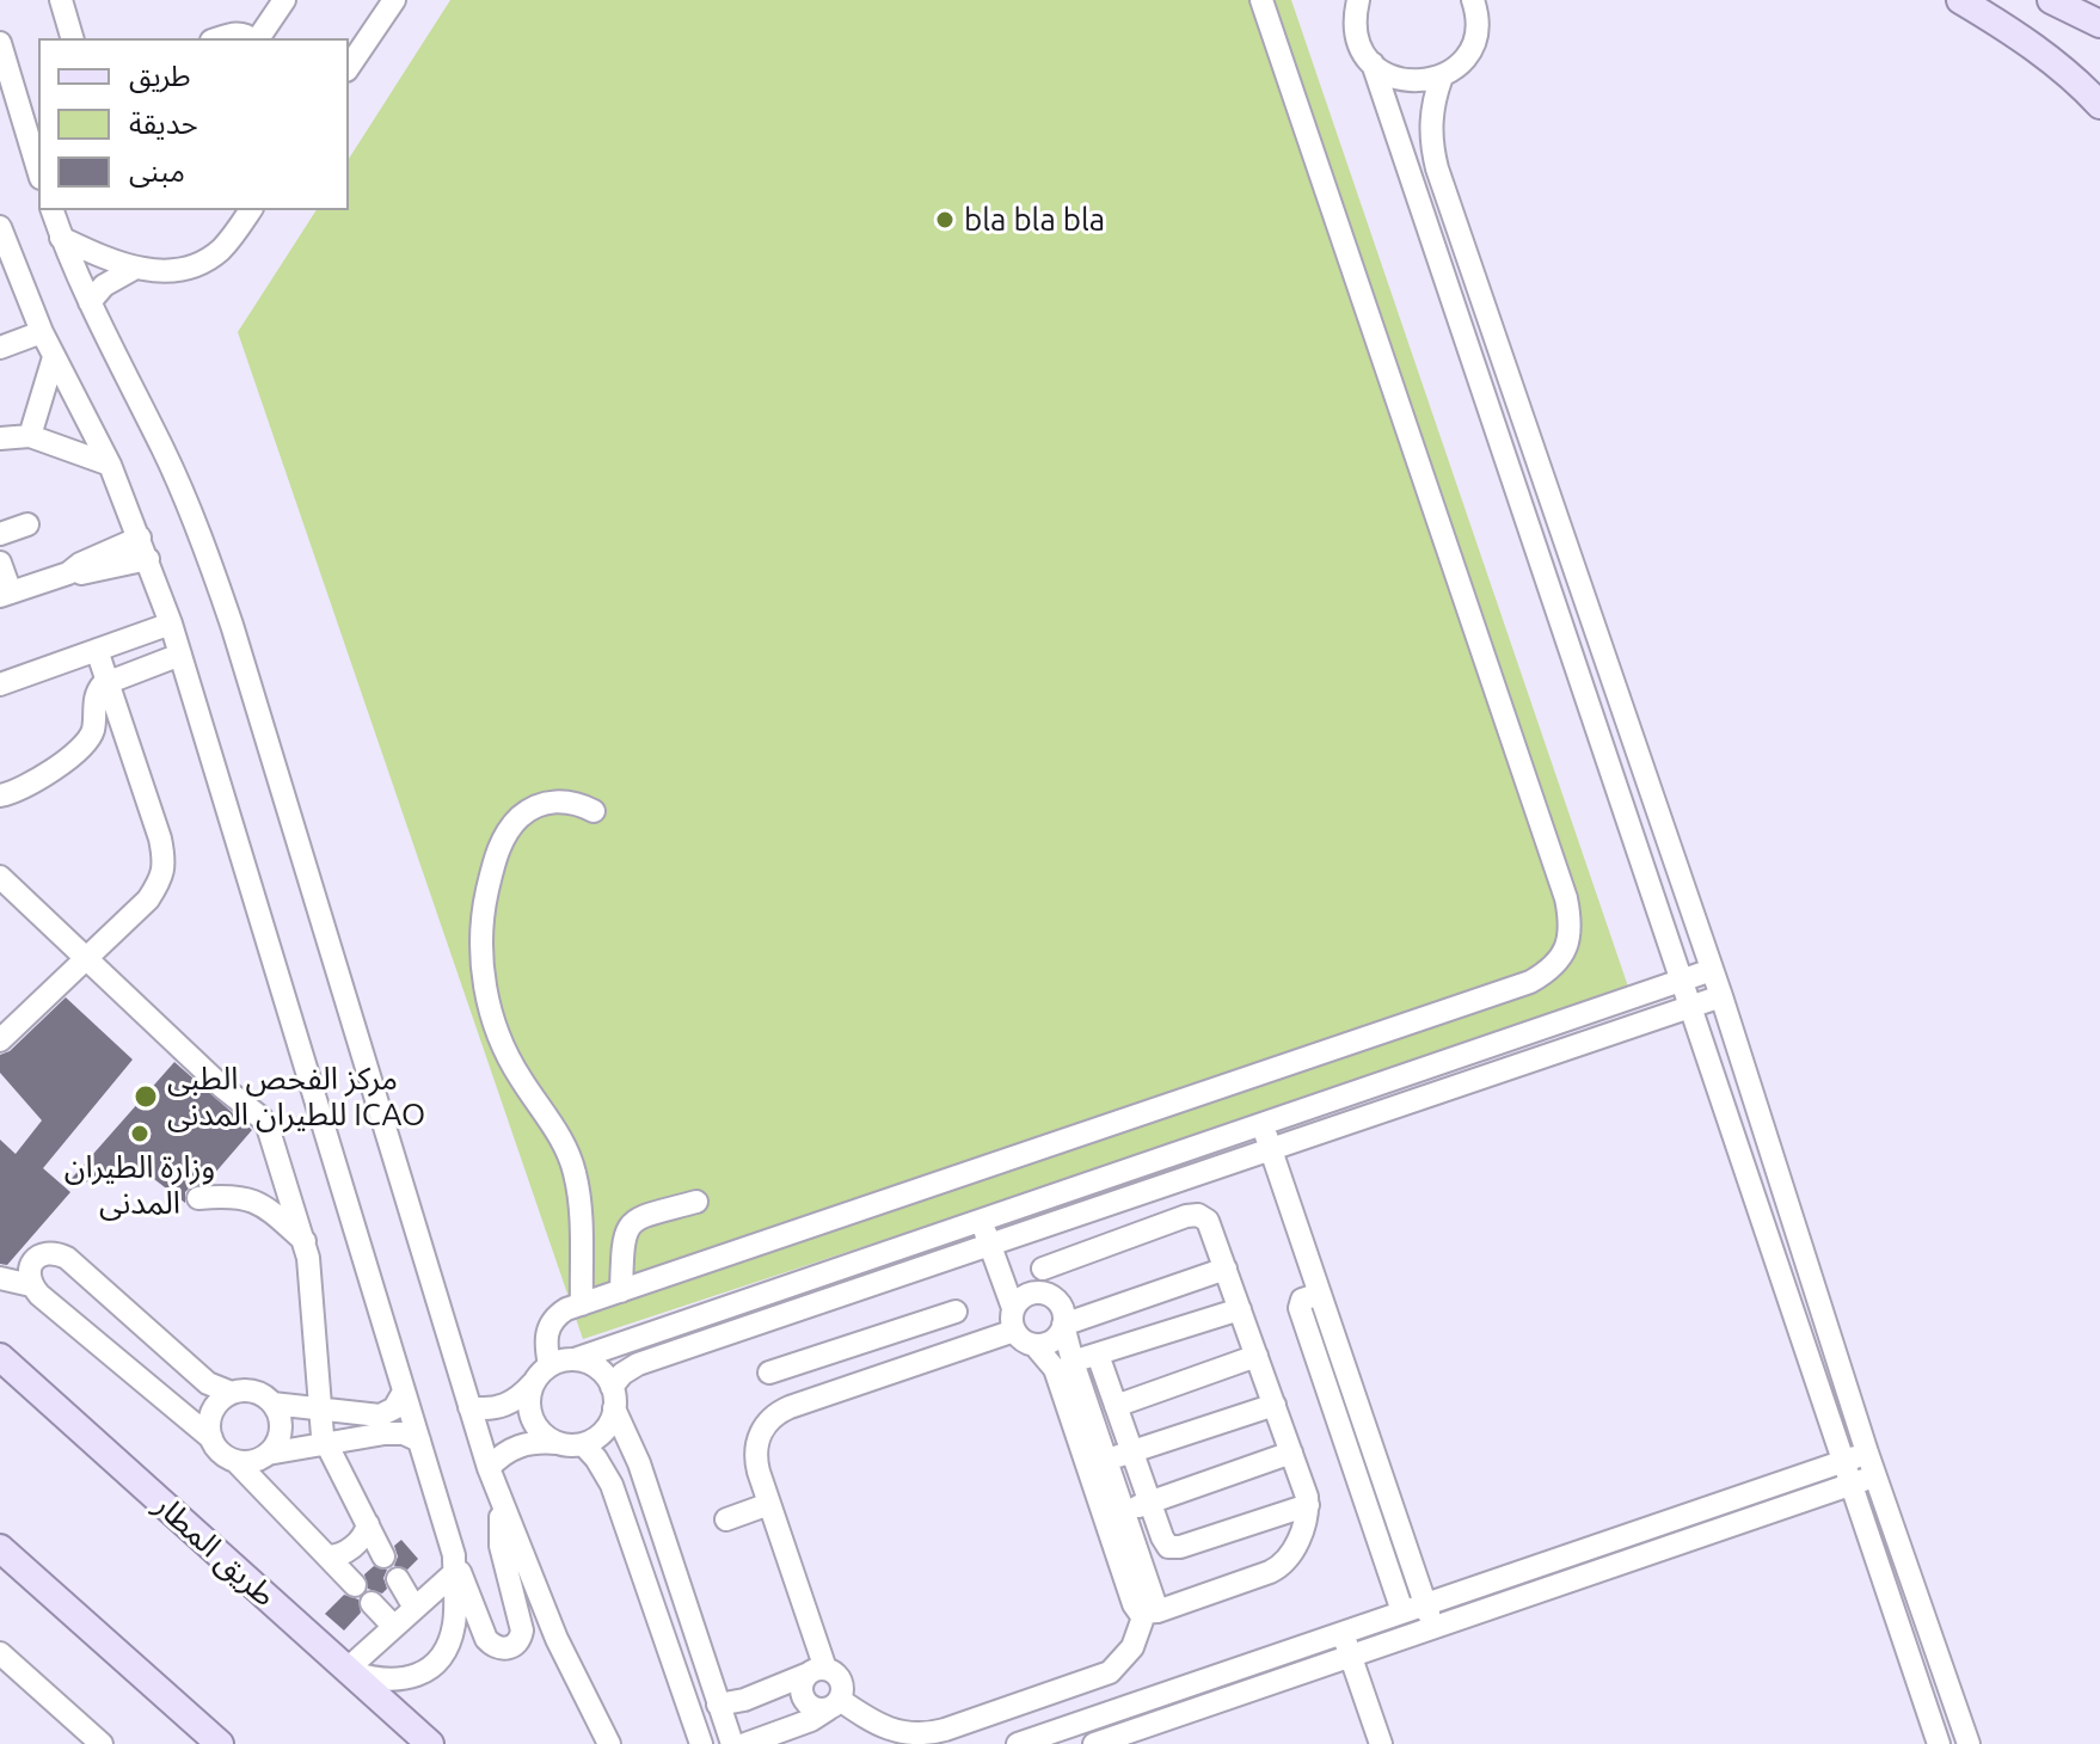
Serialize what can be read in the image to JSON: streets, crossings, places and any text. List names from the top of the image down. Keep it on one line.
{"streets":{"main road":["طريق المطار"]},"places":["bla bla bla","مركز الفحص الطبى للطيران المدنى ICAO","وزارة الطيران المدنى"],"legend":["طريق","حديقة","مبنى"]}
